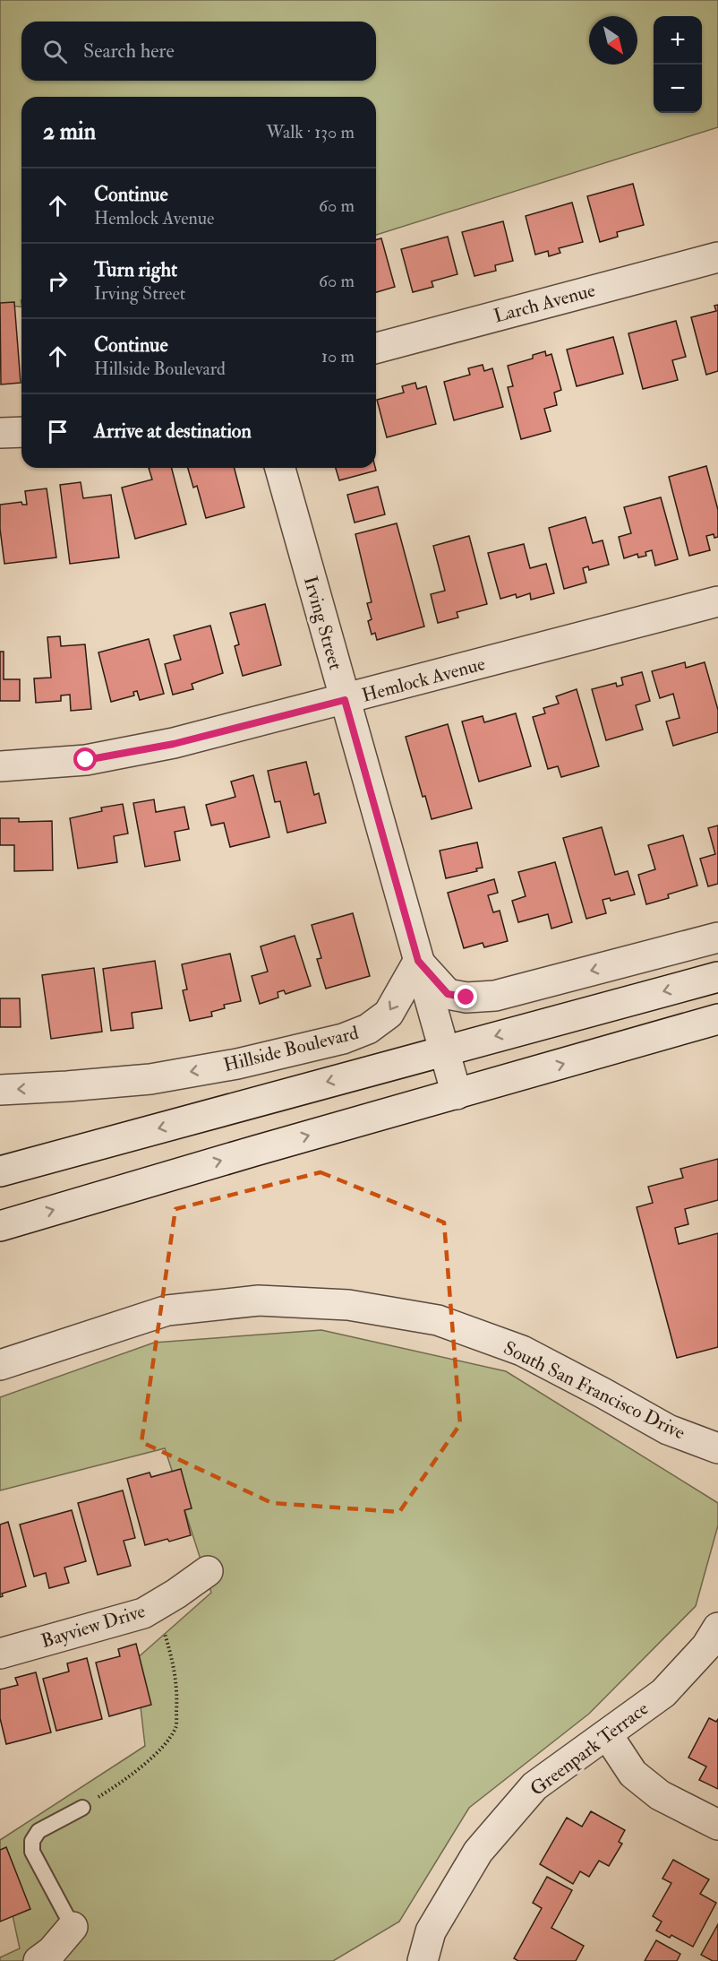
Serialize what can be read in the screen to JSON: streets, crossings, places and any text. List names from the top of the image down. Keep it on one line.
{"streets":{"street":["Larch Avenue","Irving Street","Hemlock Avenue","Hillside Boulevard","South San Francisco Drive","Bayview Drive","Greenpark Terrace"]},"crossings":[["Irving Street","Hemlock Avenue"],["Irving Street","Hillside Boulevard"]],"north":"bottom right","page":{"map_buttons":["+","−"],"search":"Search here","heading":["2 min","Walk · 130 m"],"list":[["Continue","Hemlock Avenue","60 m"],["Turn right","Irving Street","60 m"],["Continue","Hillside Boulevard","10 m"],"Arrive at destination"]}}
